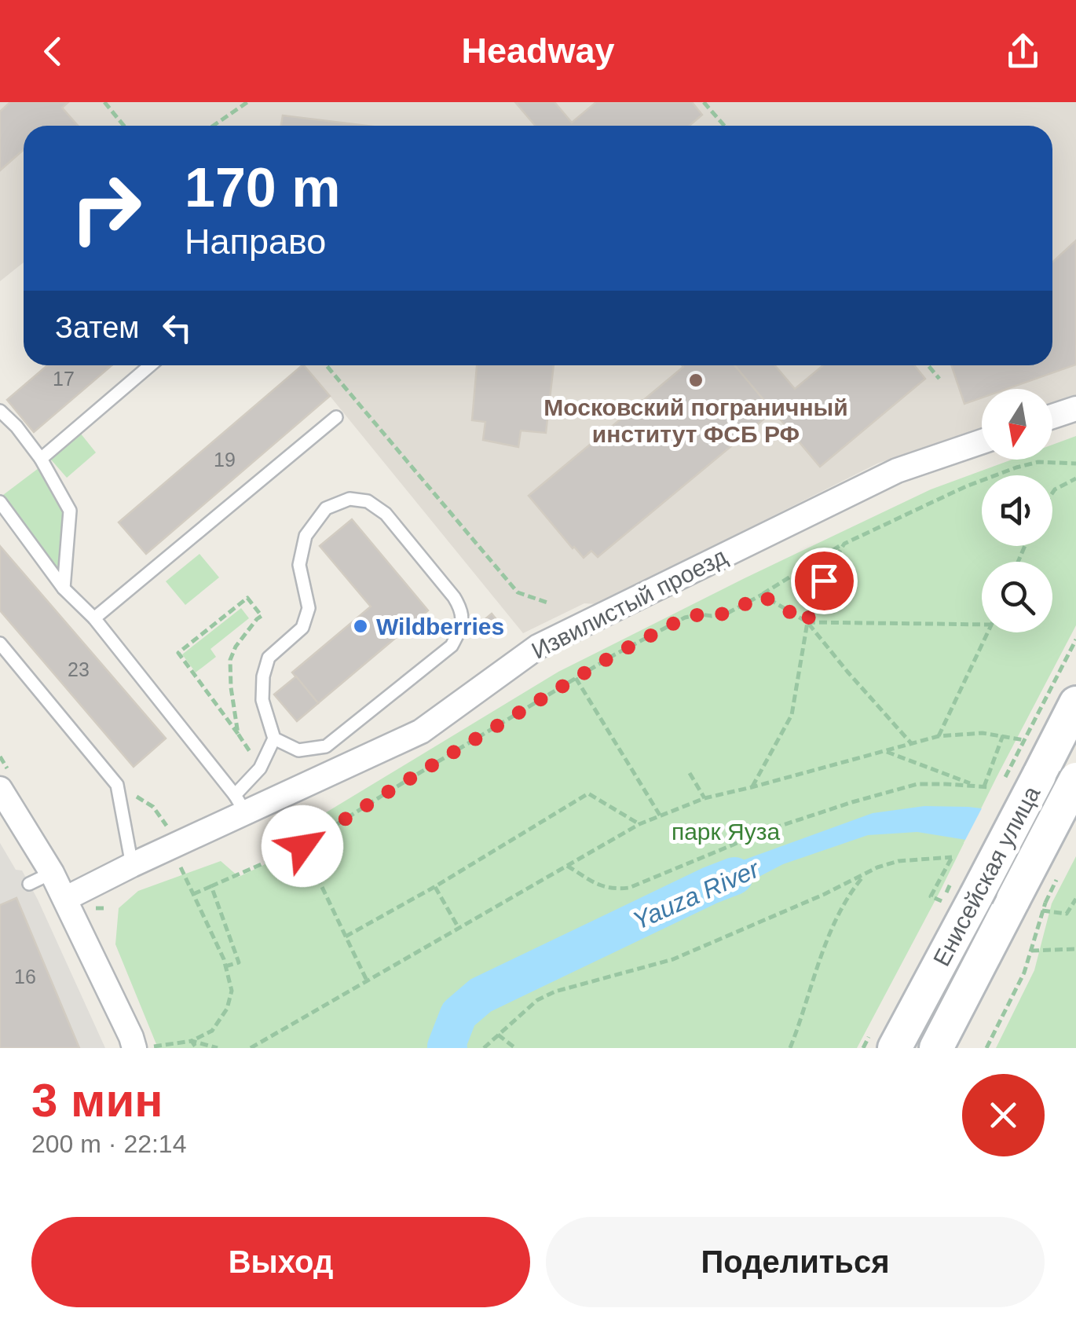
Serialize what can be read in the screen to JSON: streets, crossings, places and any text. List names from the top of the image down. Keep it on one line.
{"streets":{"main road":["Енисейская улица"],"street":["Извилистый проезд"]},"water":["Yauza River"],"parks":["парк Яуза"],"places":["Московский пограничный институт ФСБ РФ","Wildberries"],"house_numbers":["17","19","23","16"],"north":"bottom","page":{"header":"Headway","turn":["170 m","Направо"],"then":"Затем","heading":["3 мин","200 m · 22:14"],"buttons":["Выход","Поделиться"]}}
